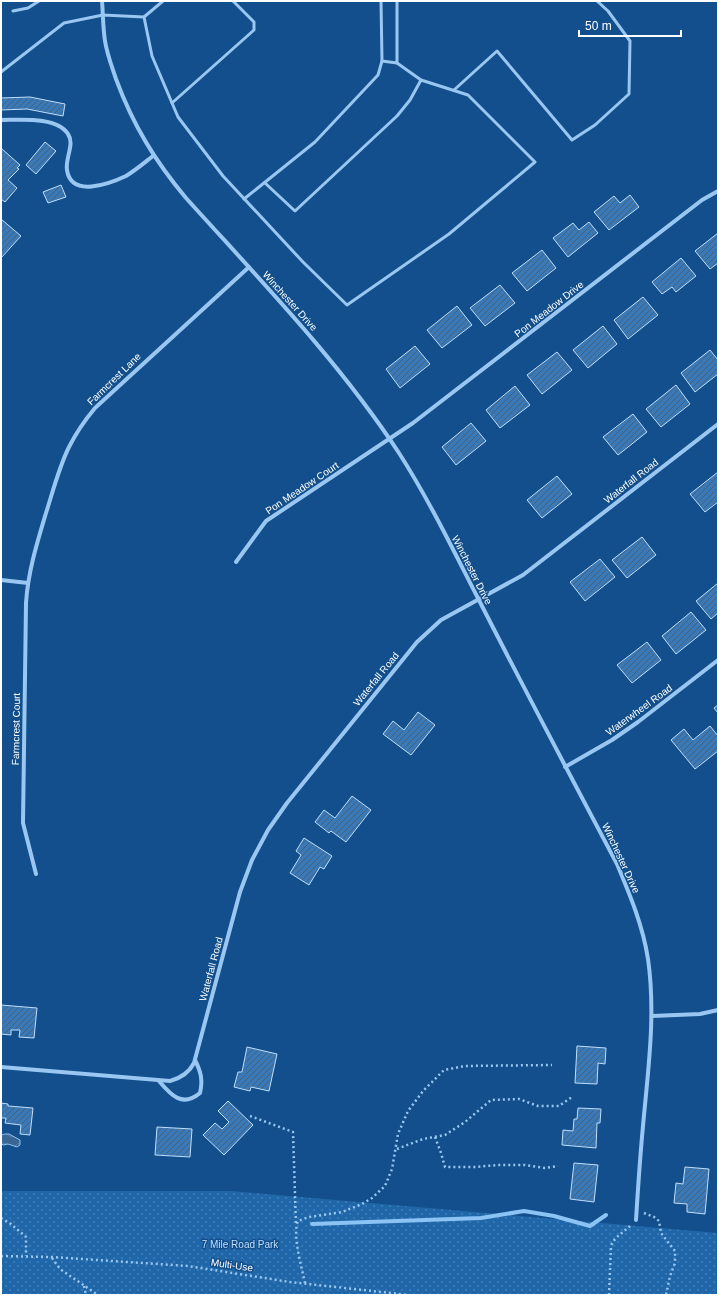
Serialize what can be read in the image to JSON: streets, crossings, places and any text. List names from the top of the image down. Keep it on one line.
{"streets":{"street":["Winchester Drive","Pon Meadow Drive","Farmcrest Lane","Waterfall Road","Pon Meadow Court","Waterwheel Road","Farmcrest Court"],"path":["Multi-Use"]},"crossings":[["Winchester Drive","Pon Meadow Drive"],["Winchester Drive","Farmcrest Lane"],["Winchester Drive","Waterfall Road"],["Winchester Drive","Pon Meadow Court"],["Winchester Drive","Waterwheel Road"],["Pon Meadow Drive","Pon Meadow Court"],["Farmcrest Lane","Farmcrest Court"]],"parks":["7 Mile Road Park"],"scale_bar":"50 m"}
